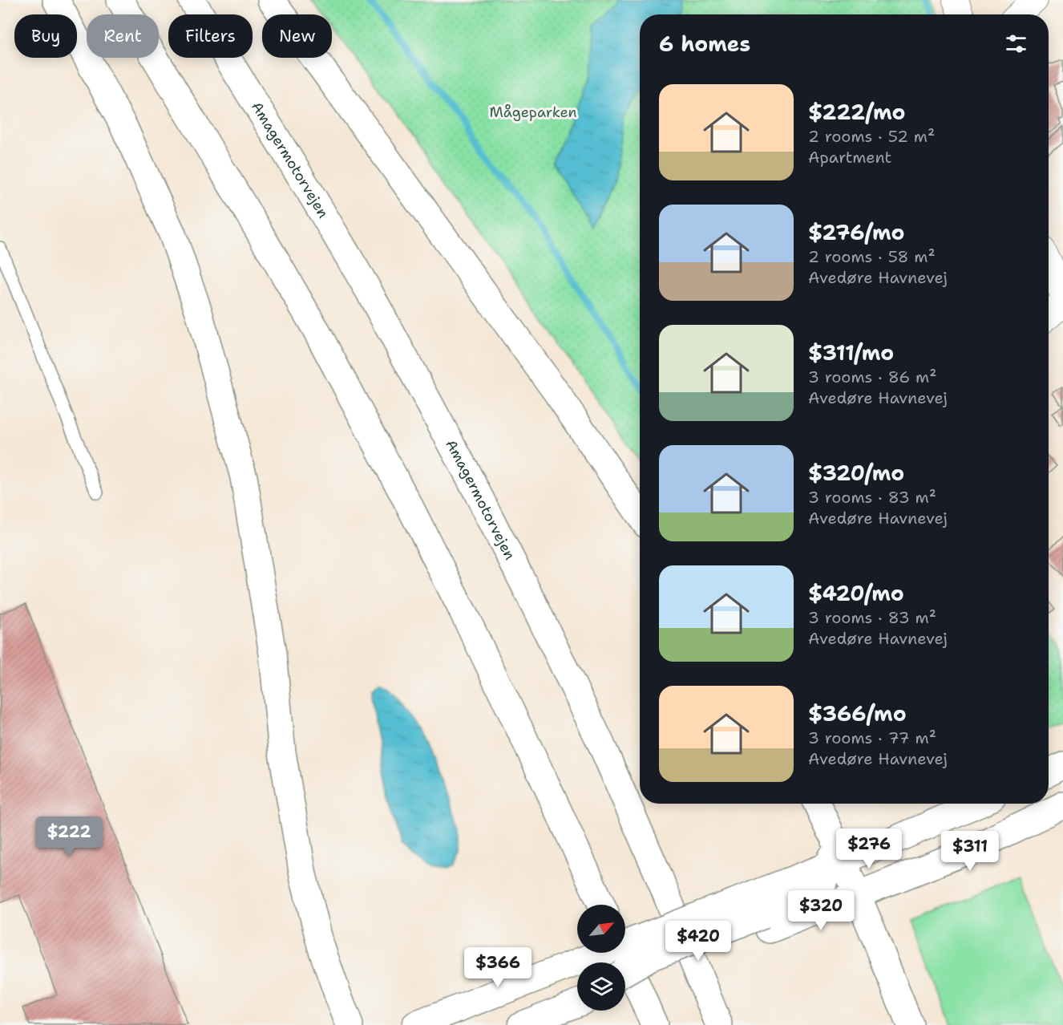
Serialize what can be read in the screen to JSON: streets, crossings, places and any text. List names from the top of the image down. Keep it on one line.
{"streets":{"main road":["Amagermotorvejen"]},"parks":["Mågeparken"],"north":"top right","page":{"chip":["Buy","Rent","Filters","New"],"heading":"6 homes","list":[{"name":"$222/mo","note":"2 rooms · 52 m² · Apartment"},{"name":"$276/mo","note":"2 rooms · 58 m² · Avedøre Havnevej"},{"name":"$311/mo","note":"3 rooms · 86 m² · Avedøre Havnevej"},{"name":"$320/mo","note":"3 rooms · 83 m² · Avedøre Havnevej"},{"name":"$420/mo","note":"3 rooms · 83 m² · Avedøre Havnevej"},{"name":"$366/mo","note":"3 rooms · 77 m² · Avedøre Havnevej"}],"price":["$222","$276","$311","$320","$420","$366"]}}
